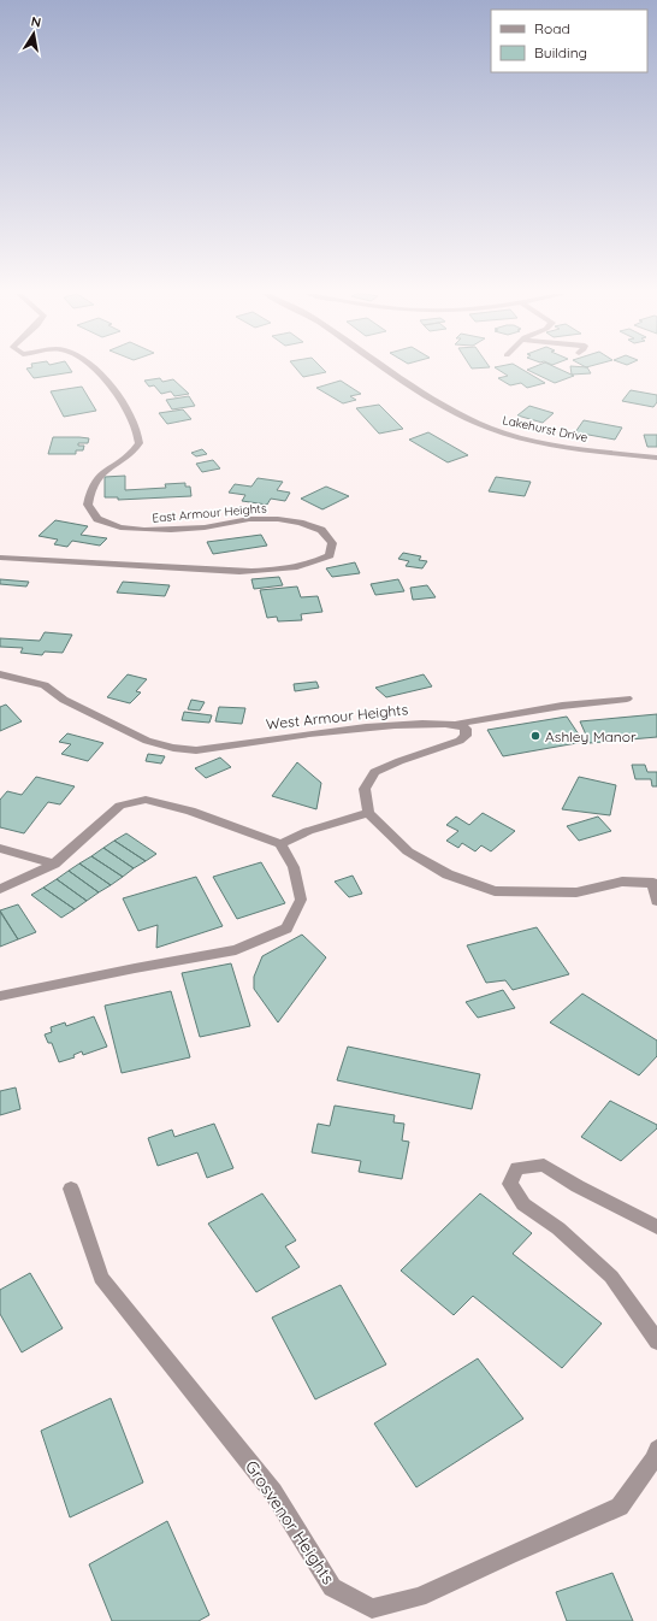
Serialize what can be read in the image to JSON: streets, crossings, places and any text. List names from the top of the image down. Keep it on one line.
{"streets":{"street":["Lakehurst Drive","East Armour Heights","West Armour Heights","Grosvenor Heights"]},"places":["Ashley Manor"],"legend":["Road","Building"],"north":"top"}
